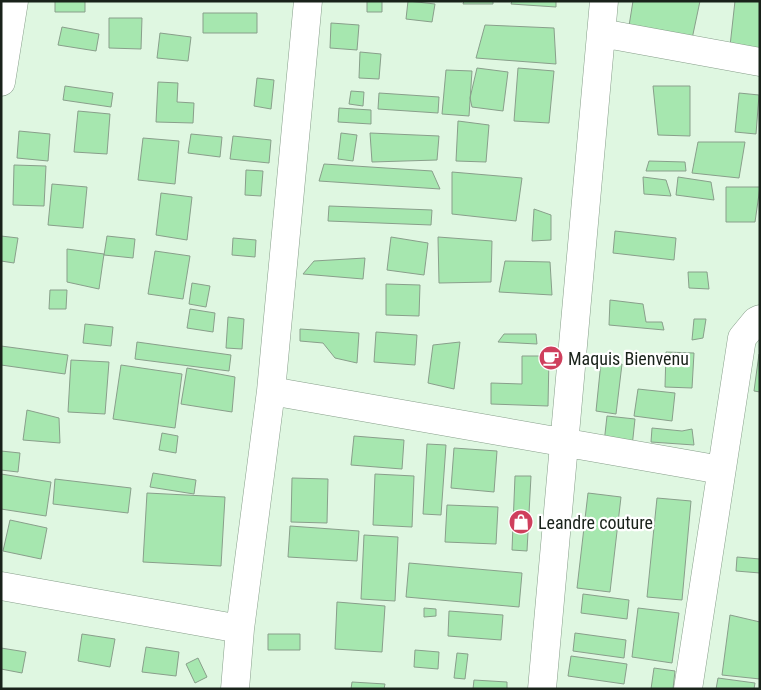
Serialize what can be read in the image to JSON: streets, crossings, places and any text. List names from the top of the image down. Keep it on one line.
{"places":{"cafe":["Maquis Bienvenu"],"shop":["Leandre couture"]}}
